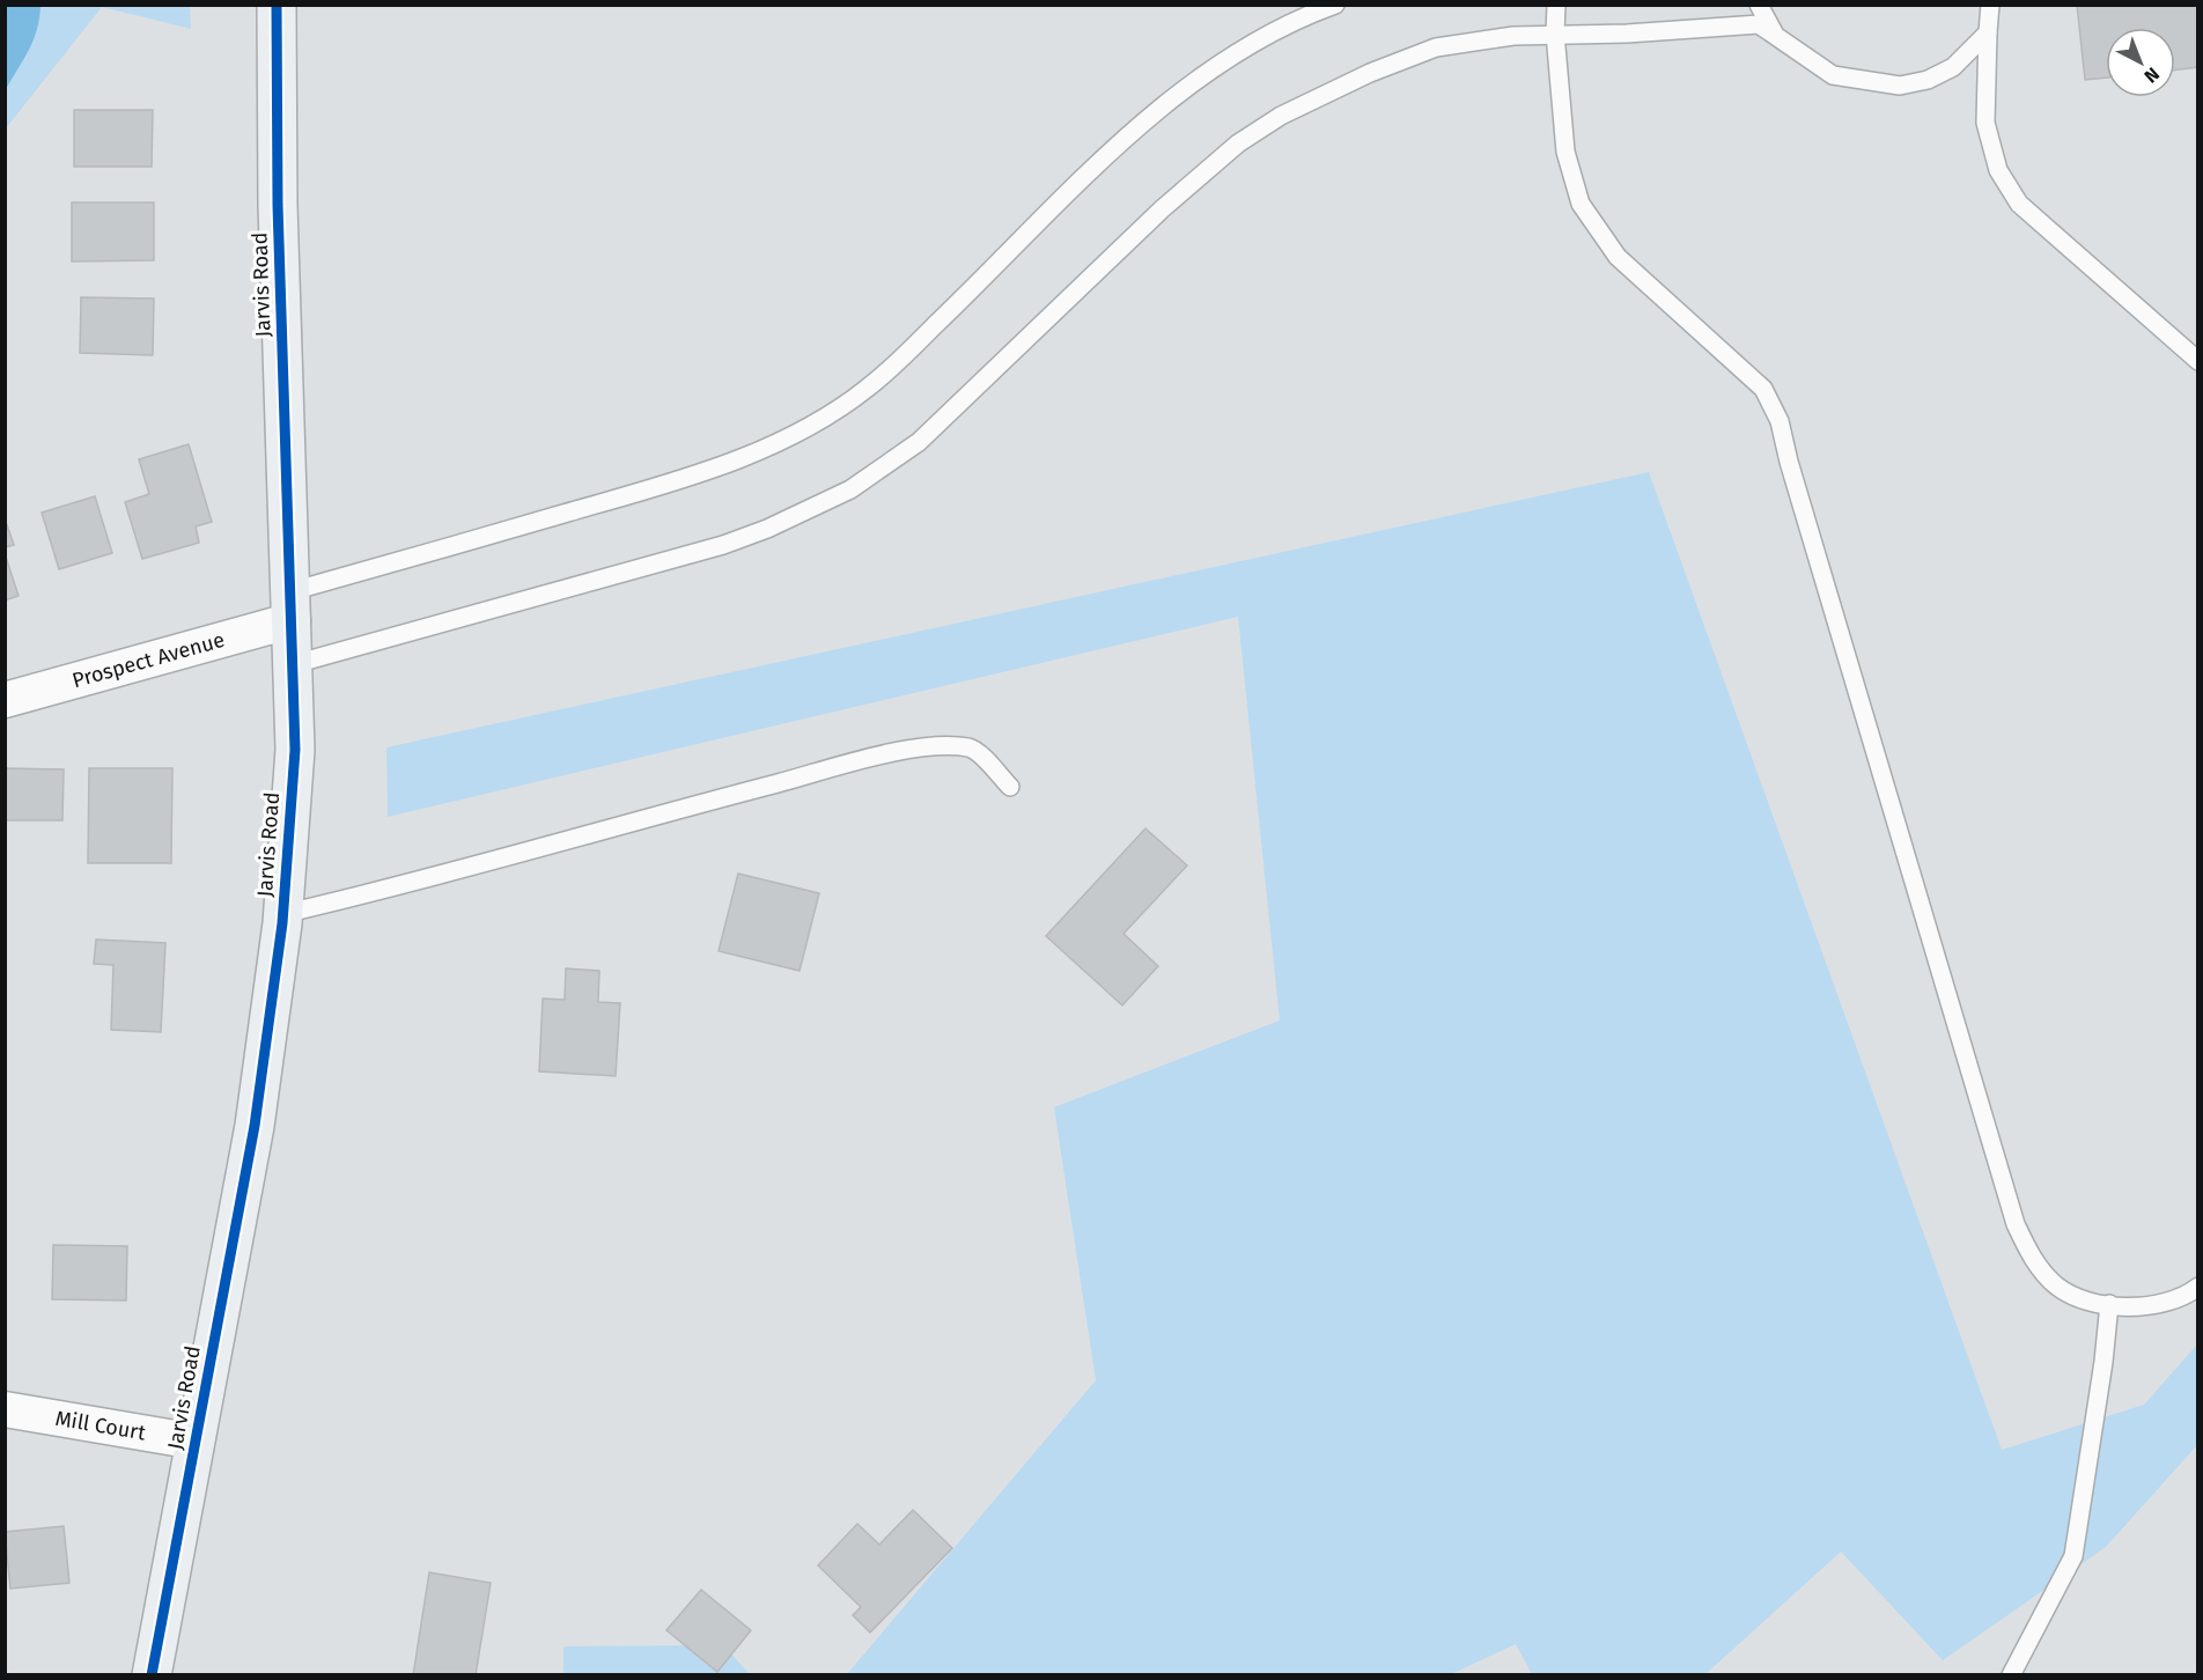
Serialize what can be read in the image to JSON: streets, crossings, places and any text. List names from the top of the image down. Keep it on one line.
{"streets":{"street":["Jarvis Road","Prospect Avenue","Mill Court"]},"crossings":[["Jarvis Road","Prospect Avenue"],["Jarvis Road","Mill Court"]],"north":"bottom right"}
